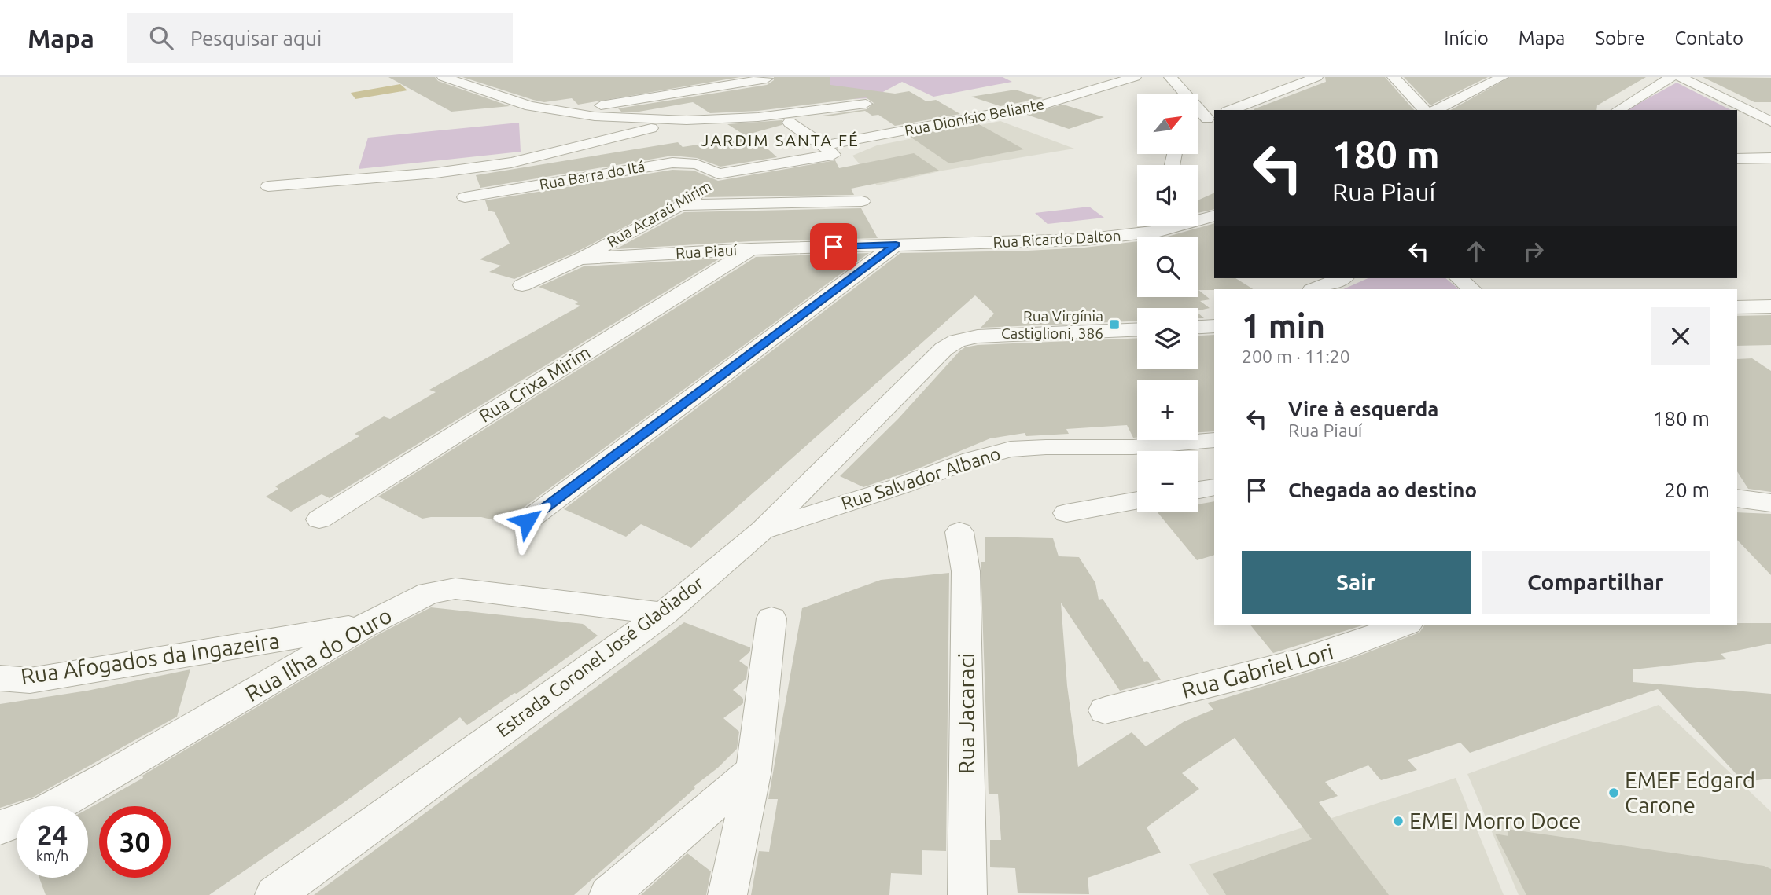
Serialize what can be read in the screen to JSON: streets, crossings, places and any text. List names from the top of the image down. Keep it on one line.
{"streets":{"street":["Rua Dionísio Beliante","Rua Barra do Itá","Rua Acaraú Mirim","Rua Ricardo Dalton","Rua Piauí","Rua Crixa Mirim","Rua Salvador Albano","Rua Ilha do Ouro","Estrada Coronel José Gladiador","Rua Afogados da Ingazeira","Rua Gabriel Lori","Rua Jacaraci"]},"crossings":[["Rua Dionísio Beliante","Rua Acaraú Mirim"],["Rua Barra do Itá","Rua Acaraú Mirim"],["Rua Acaraú Mirim","Rua Piauí"],["Rua Ricardo Dalton","Rua Piauí"],["Rua Piauí","Rua Crixa Mirim"],["Rua Salvador Albano","Estrada Coronel José Gladiador"],["Rua Ilha do Ouro","Estrada Coronel José Gladiador"],["Rua Ilha do Ouro","Rua Afogados da Ingazeira"]],"districts":["JARDIM SANTA FÉ"],"places":{"transit":["Rua Virgínia Castiglioni, 386"],"other":["EMEF Edgard Carone","EMEI Morro Doce"]},"north":"top right","page":{"header":"Mapa","search":"Pesquisar aqui","nav":["Início","Mapa","Sobre","Contato"],"map_buttons":["+","−"],"turn":["180 m","Rua Piauí"],"heading":["1 min","200 m · 11:20"],"list":[{"name":"Vire à esquerda","note":"Rua Piauí","value":"180 m"},{"name":"Chegada ao destino","value":"20 m"}],"buttons":["Sair","Compartilhar"],"speed":"24 km/h","limit":"30"}}
